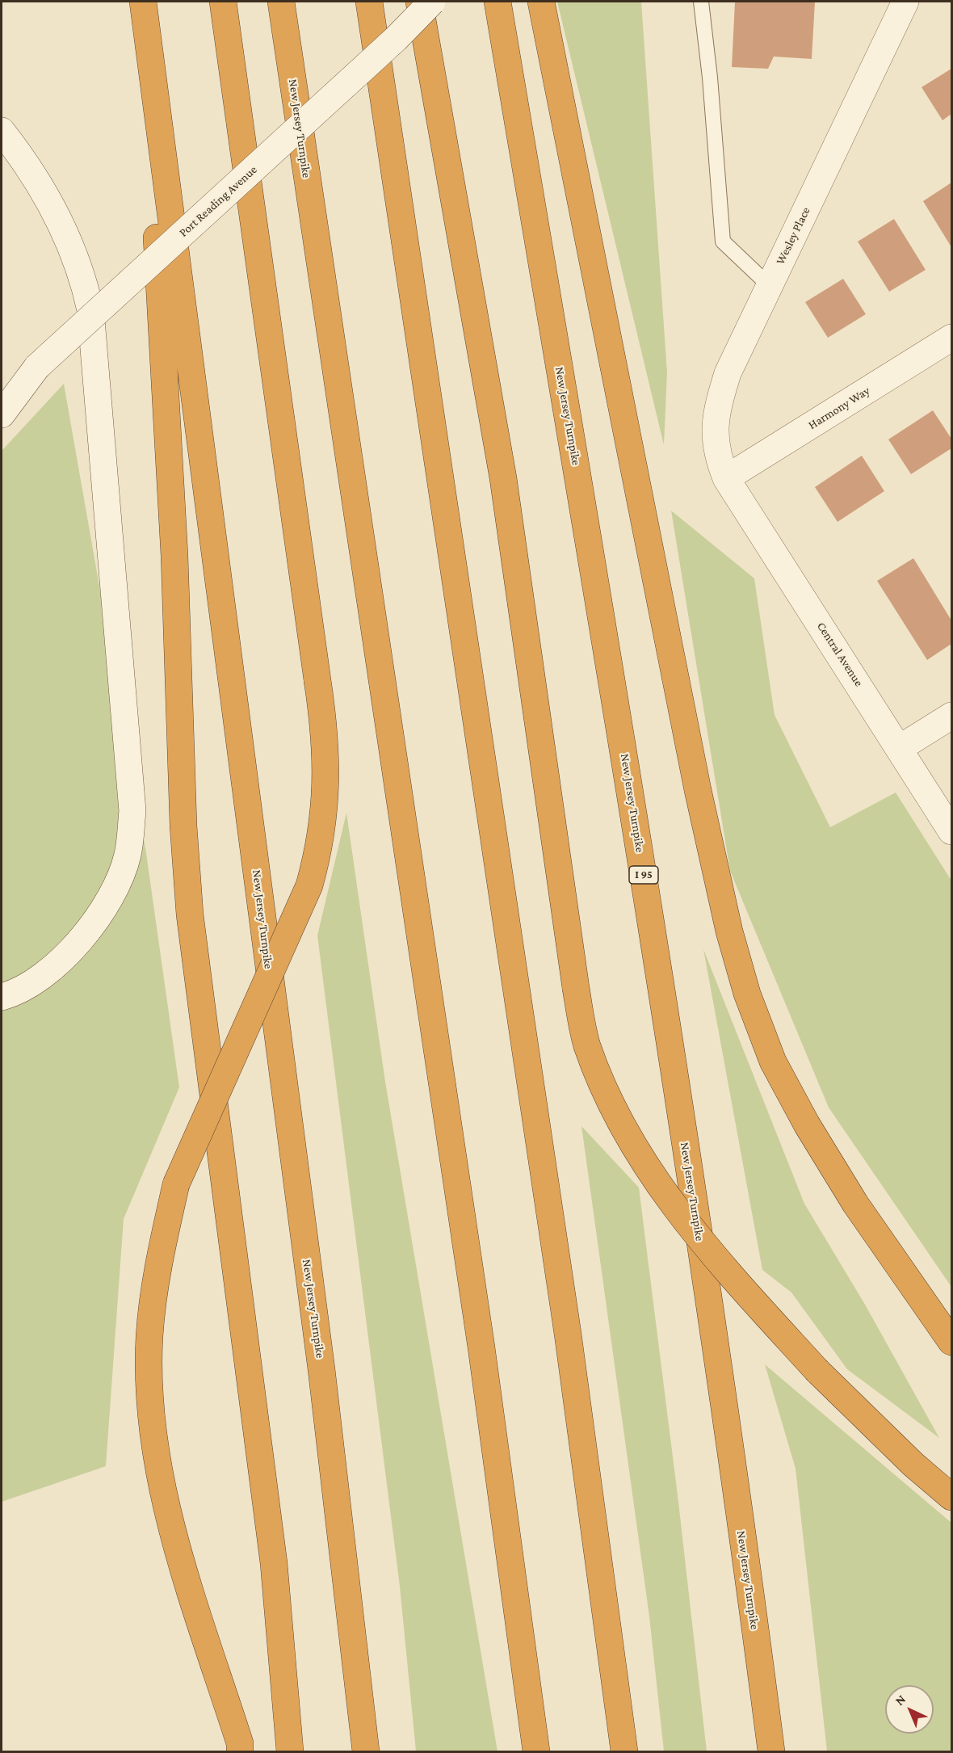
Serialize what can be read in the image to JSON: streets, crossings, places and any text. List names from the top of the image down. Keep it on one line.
{"streets":{"highway":["New Jersey Turnpike","I 95"],"main road":["Port Reading Avenue","Wesley Place","Harmony Way","Central Avenue"]},"crossings":[["Wesley Place","Harmony Way"],["Wesley Place","Central Avenue"],["Harmony Way","Central Avenue"]],"north":"top left"}
